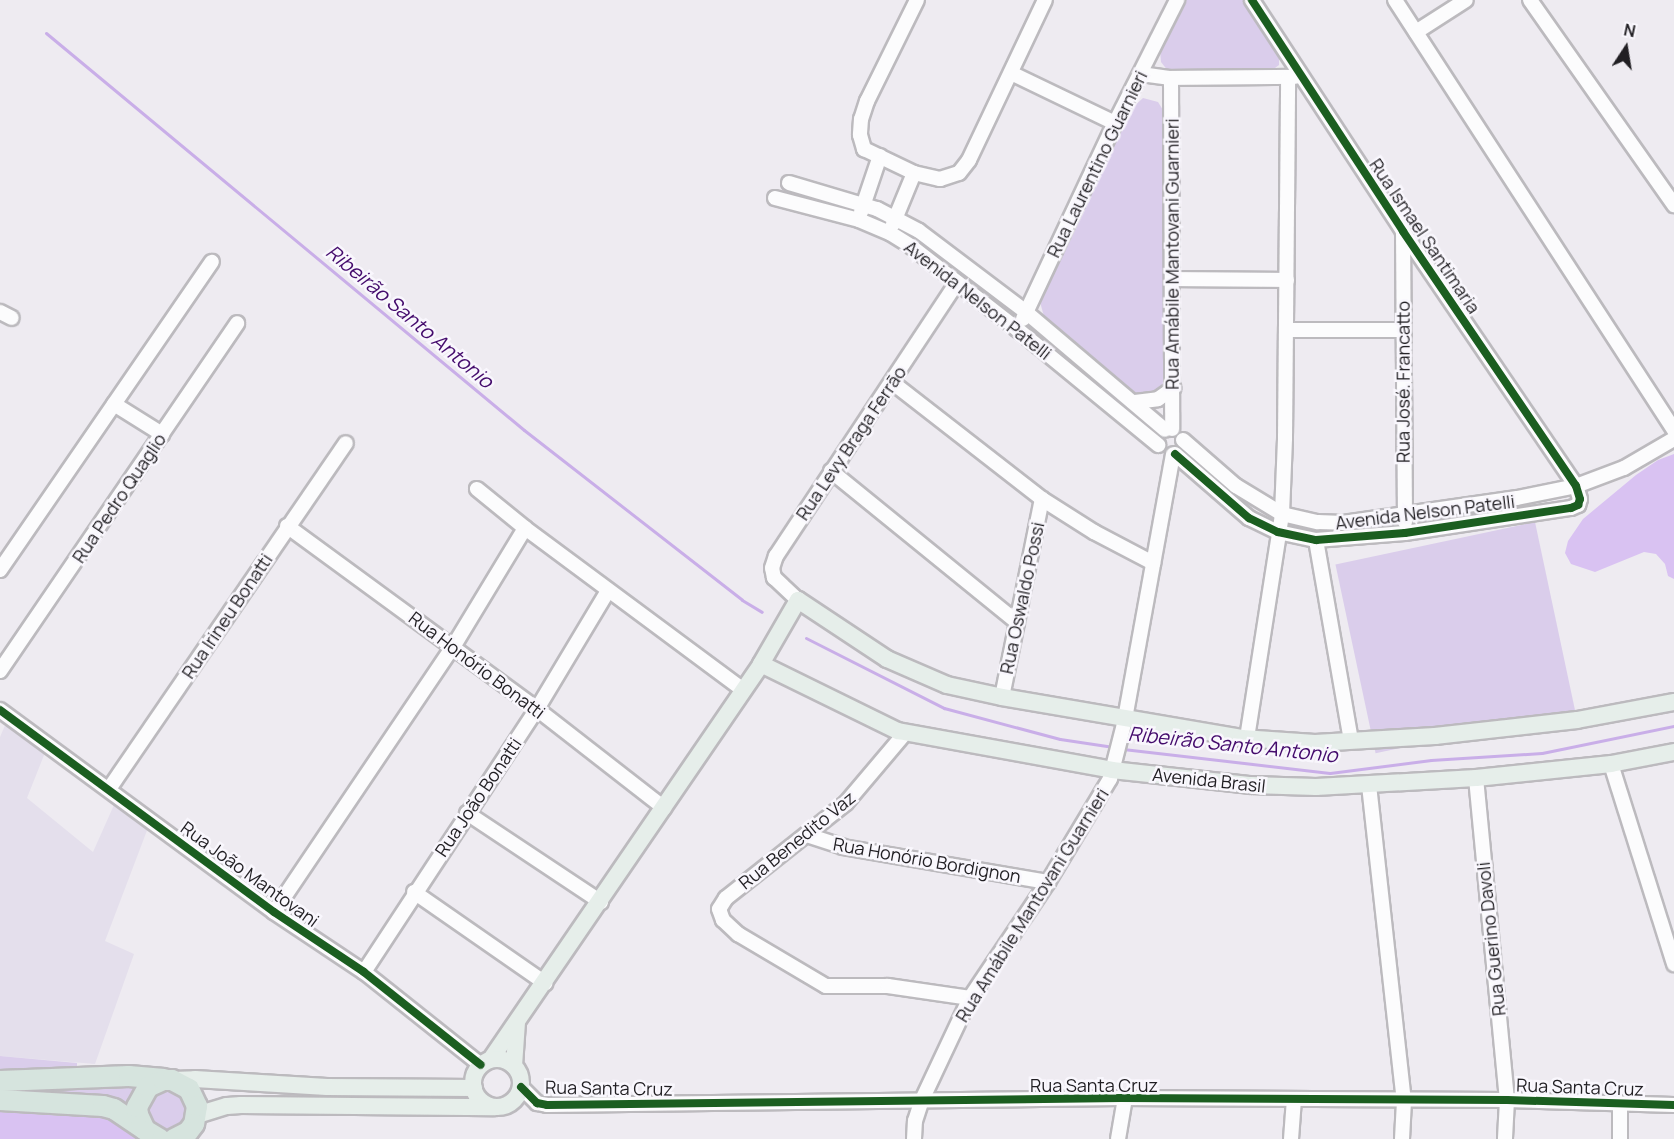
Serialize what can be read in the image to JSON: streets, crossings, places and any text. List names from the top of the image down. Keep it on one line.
{"streets":{"main road":["Avenida Brasil"],"street":["Rua Laurentino Guarnieri","Rua Ismael Santimaria","Rua Amábile Mantovani Guarnieri","Avenida Nelson Patelli","Rua José. Francatto","Rua Levy Braga Ferrão","Rua Pedro Quaglio","Rua Oswaldo Possi","Rua Irineu Bonatti","Rua Honório Bonatti","Rua João Bonatti","Rua Benedito Vaz","Rua Honório Bordignon","Rua João Mantovani","Rua Guerino Davoli","Rua Santa Cruz"]},"crossings":[["Rua Laurentino Guarnieri","Avenida Nelson Patelli"],["Rua Ismael Santimaria","Avenida Nelson Patelli"],["Rua Ismael Santimaria","Rua José. Francatto"],["Rua Amábile Mantovani Guarnieri","Avenida Nelson Patelli"],["Rua Amábile Mantovani Guarnieri","Avenida Brasil"],["Rua Amábile Mantovani Guarnieri","Rua Benedito Vaz"],["Rua Amábile Mantovani Guarnieri","Rua Honório Bordignon"],["Rua Amábile Mantovani Guarnieri","Rua Santa Cruz"],["Avenida Nelson Patelli","Rua José. Francatto"],["Avenida Nelson Patelli","Rua Levy Braga Ferrão"],["Rua Irineu Bonatti","Rua Honório Bonatti"],["Rua Irineu Bonatti","Rua João Mantovani"],["Rua Honório Bonatti","Rua João Bonatti"],["Avenida Brasil","Rua Benedito Vaz"],["Avenida Brasil","Rua Guerino Davoli"],["Rua João Bonatti","Rua João Mantovani"],["Rua Benedito Vaz","Rua Honório Bordignon"],["Rua João Mantovani","Rua Santa Cruz"],["Rua Guerino Davoli","Rua Santa Cruz"]],"water":["Ribeirão Santo Antonio"],"north":"top"}
